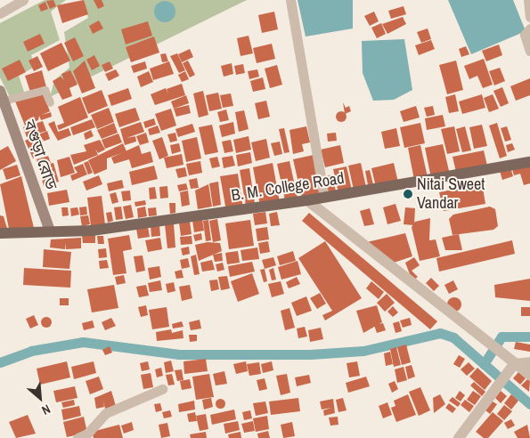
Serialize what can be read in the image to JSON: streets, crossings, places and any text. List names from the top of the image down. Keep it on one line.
{"streets":{"main road":["বগুড়া রোড","B. M. College Road"]},"crossings":[["বগুড়া রোড","B. M. College Road"]],"places":["Nitai Sweet Vandar"],"north":"bottom right"}
